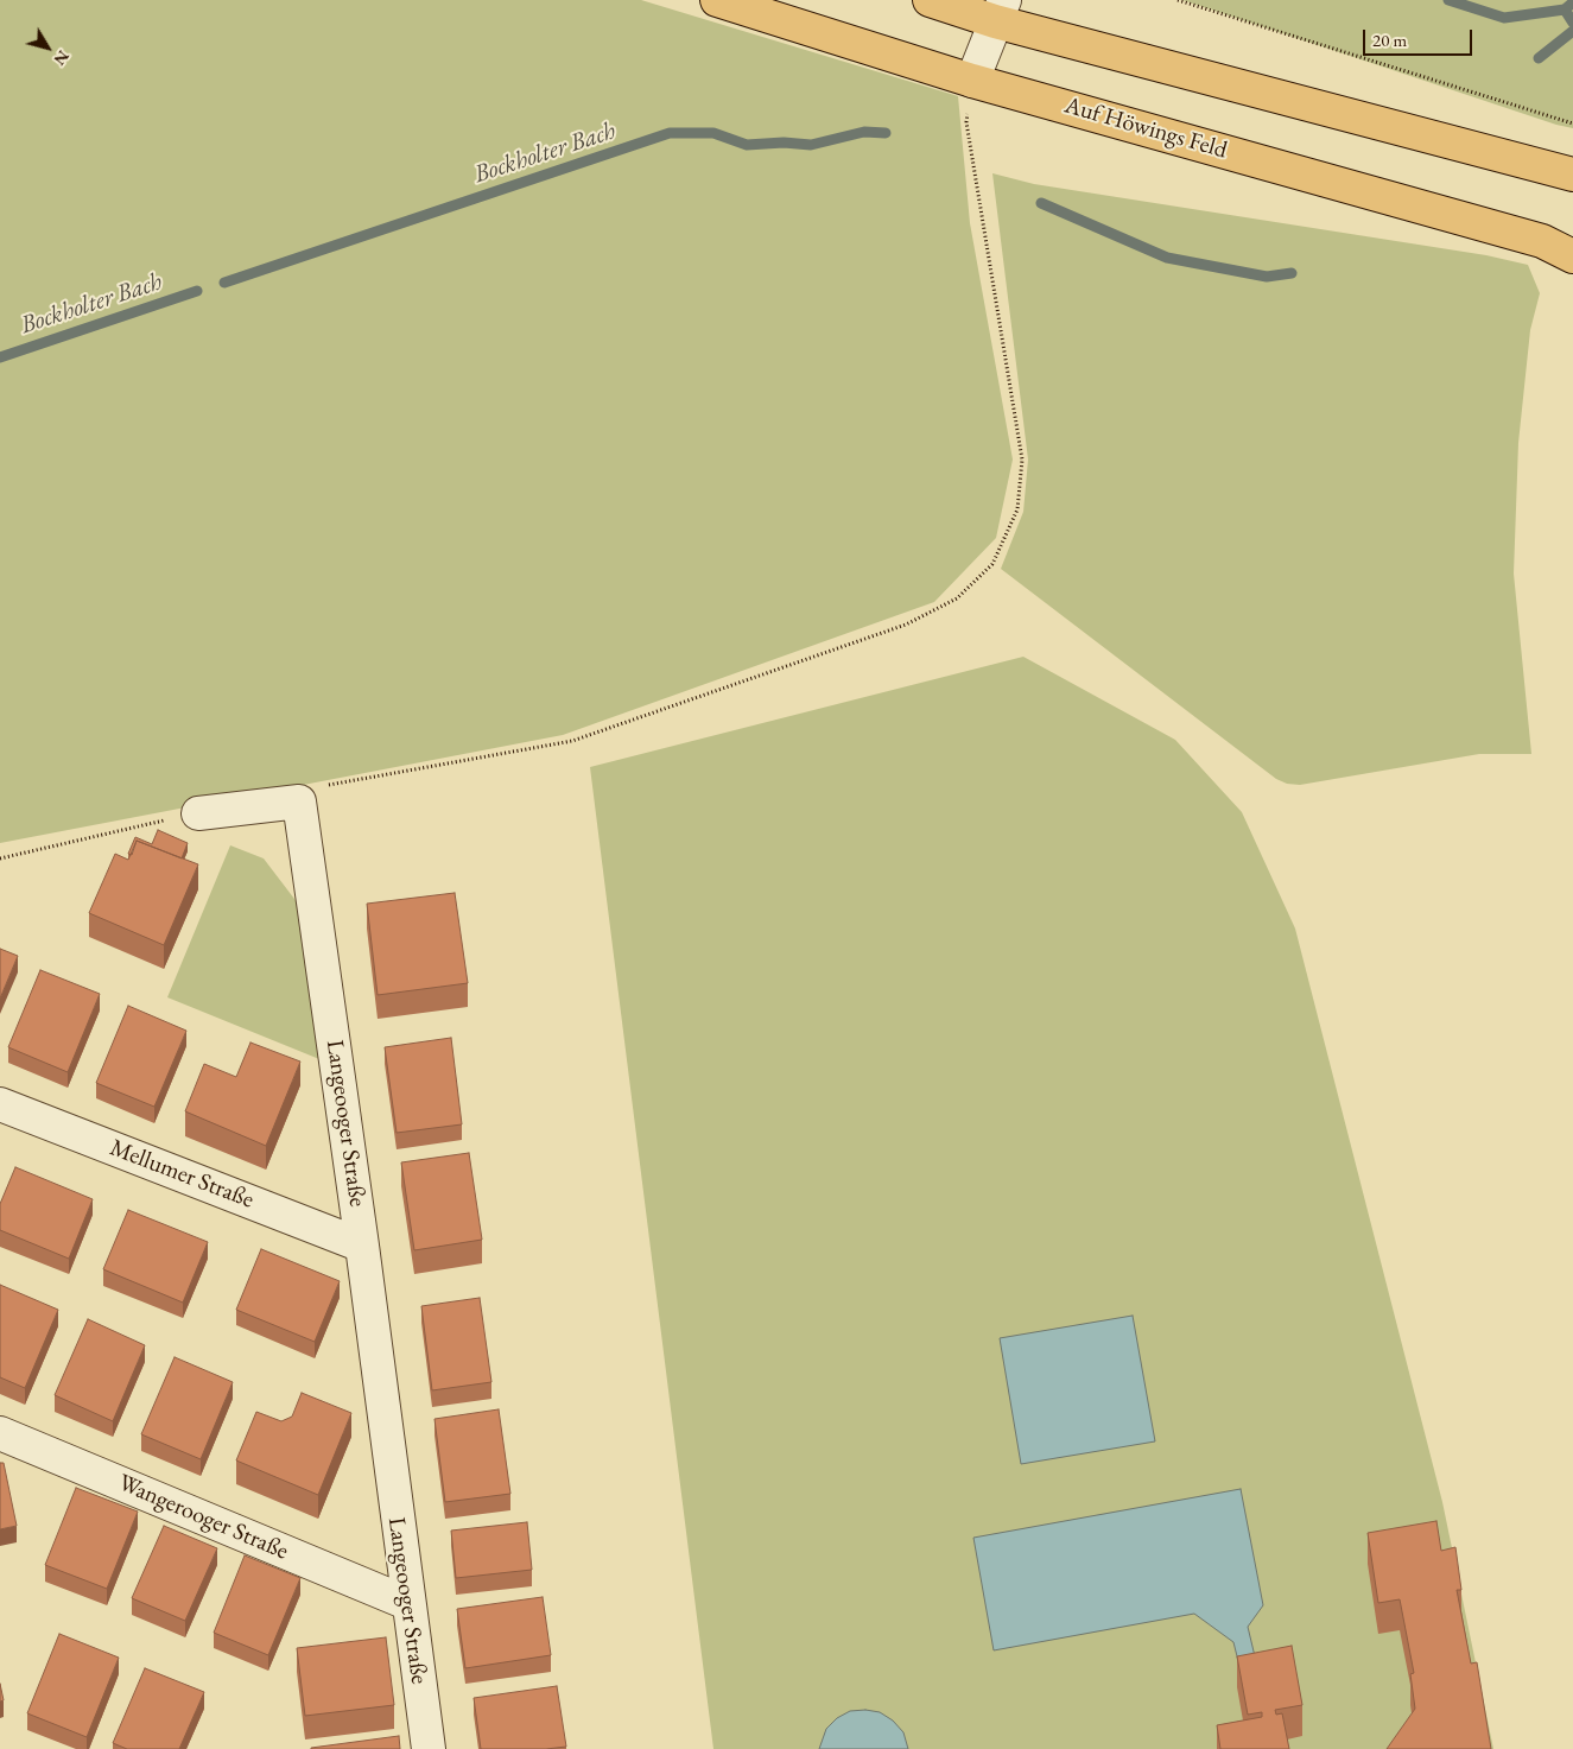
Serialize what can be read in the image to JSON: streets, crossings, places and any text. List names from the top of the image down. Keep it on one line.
{"streets":{"main road":["Auf Höwings Feld"],"street":["Langeooger Straße","Mellumer Straße","Wangerooger Straße"]},"crossings":[["Langeooger Straße","Mellumer Straße"],["Langeooger Straße","Wangerooger Straße"]],"water":["Bockholter Bach"],"scale_bar":"20 m","north":"bottom right"}
